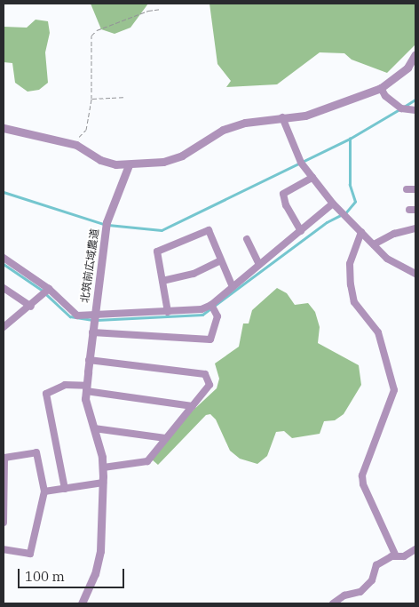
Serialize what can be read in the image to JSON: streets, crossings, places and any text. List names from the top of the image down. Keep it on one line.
{"streets":{"street":["北筑前広域農道"]},"scale_bar":"100 m"}
